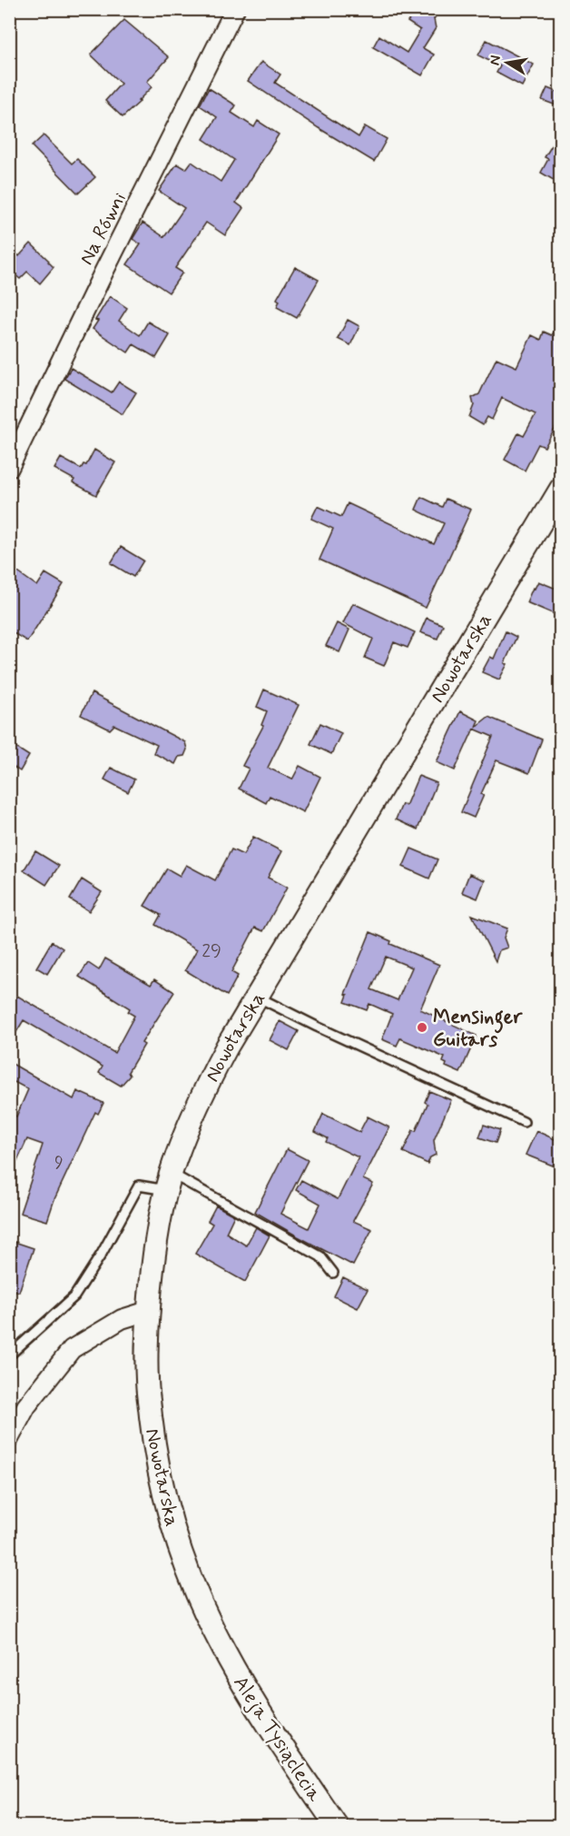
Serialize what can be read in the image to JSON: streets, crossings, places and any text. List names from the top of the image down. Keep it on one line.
{"streets":{"street":["Na Równi","Nowotarska","Aleja Tysiąclecia"]},"crossings":[["Nowotarska","Aleja Tysiąclecia"]],"places":["Mensinger Guitars"],"house_numbers":["29","9"],"north":"left"}
